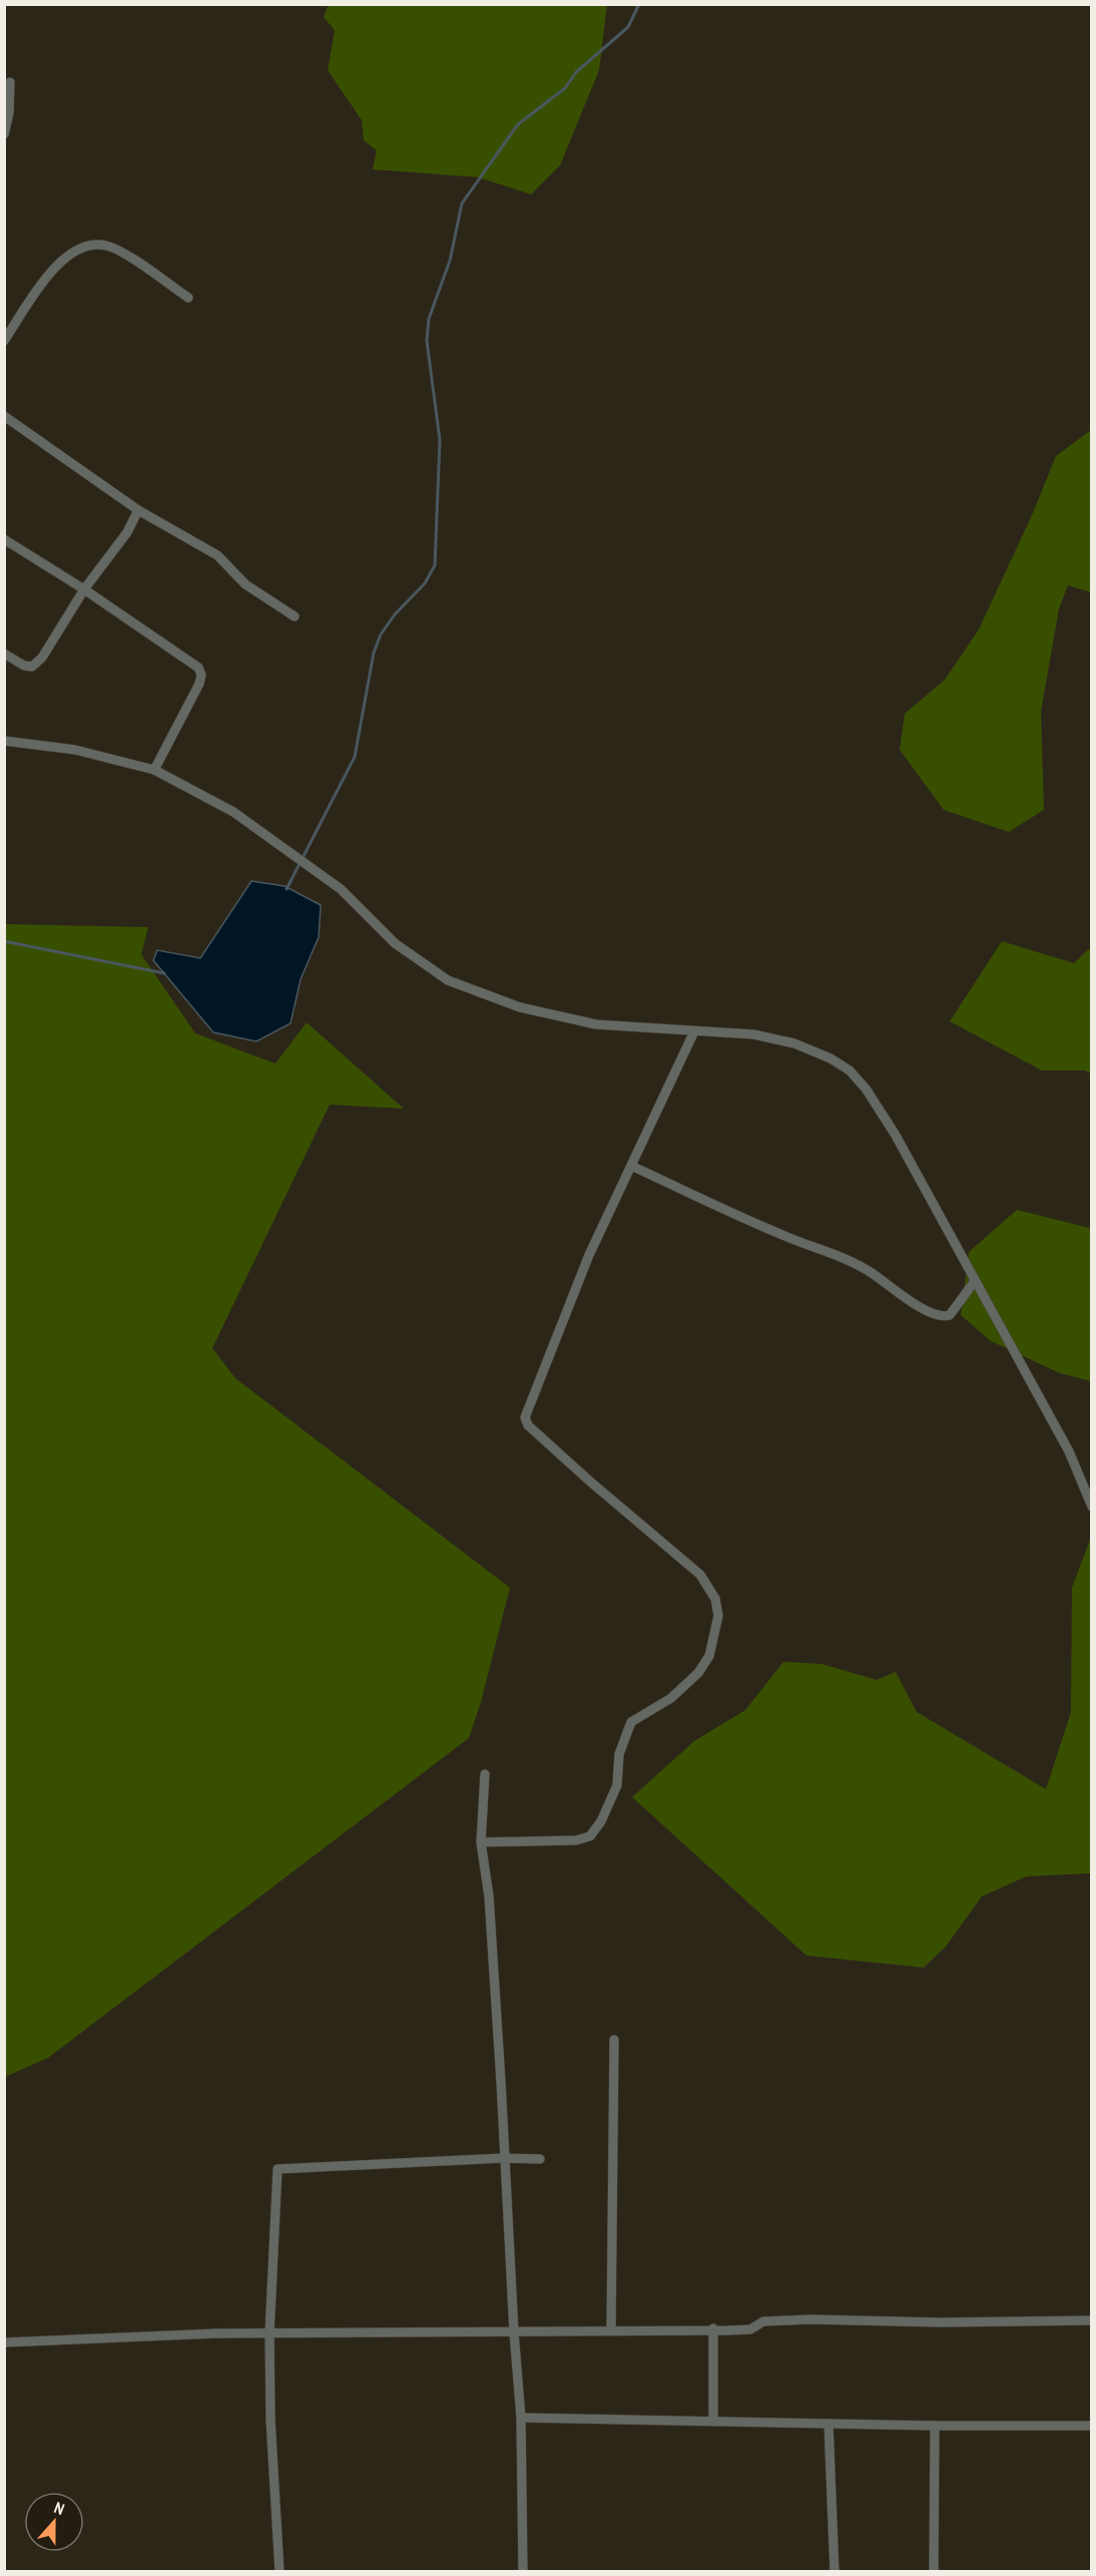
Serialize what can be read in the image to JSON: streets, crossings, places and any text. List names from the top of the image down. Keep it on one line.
{"north":"top"}
